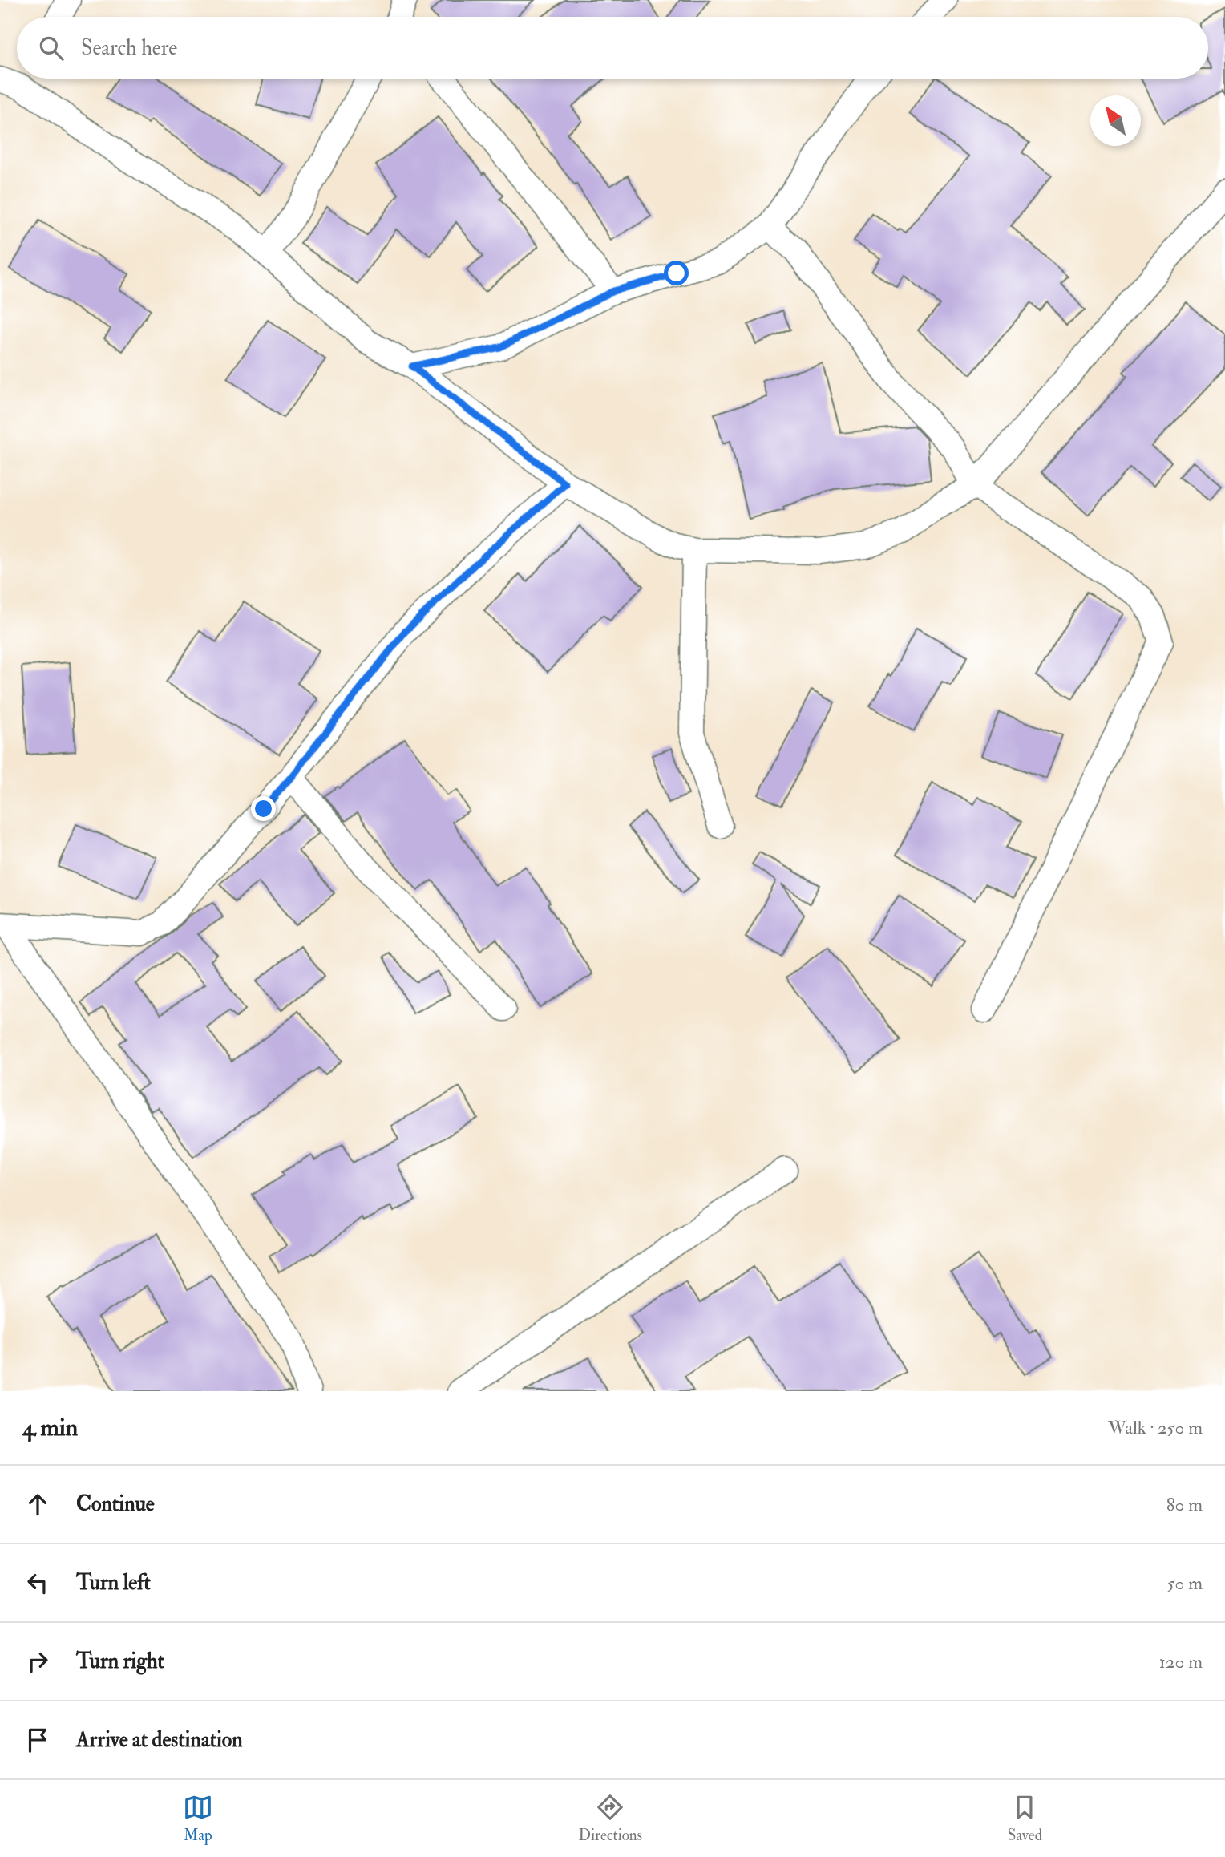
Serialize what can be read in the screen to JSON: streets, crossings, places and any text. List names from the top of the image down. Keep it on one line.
{"north":"top left","page":{"search":"Search here","heading":["4 min","Walk · 250 m"],"list":[["Continue","80 m"],["Turn left","50 m"],["Turn right","120 m"],"Arrive at destination"],"nav":["Map","Directions","Saved"]}}
